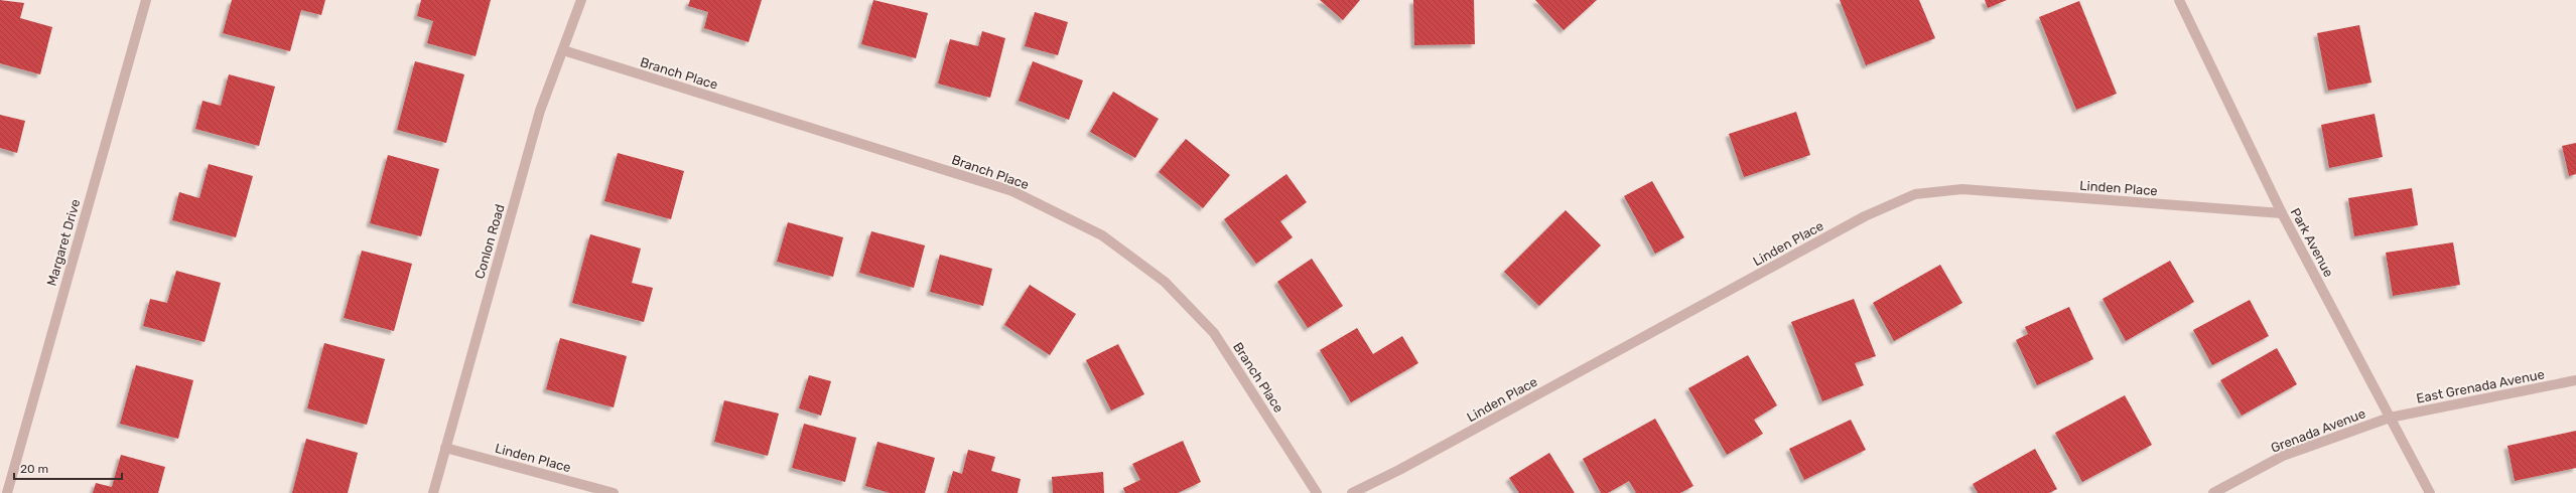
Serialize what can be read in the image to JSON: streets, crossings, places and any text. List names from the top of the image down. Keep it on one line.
{"streets":{"street":["Branch Place","Linden Place","Conlon Road","Margaret Drive","Park Avenue","East Grenada Avenue","Grenada Avenue"]},"crossings":[["Branch Place","Conlon Road"],["Linden Place","Conlon Road"],["Linden Place","Park Avenue"],["Park Avenue","East Grenada Avenue"],["Park Avenue","Grenada Avenue"],["East Grenada Avenue","Grenada Avenue"]],"scale_bar":"20 m"}
